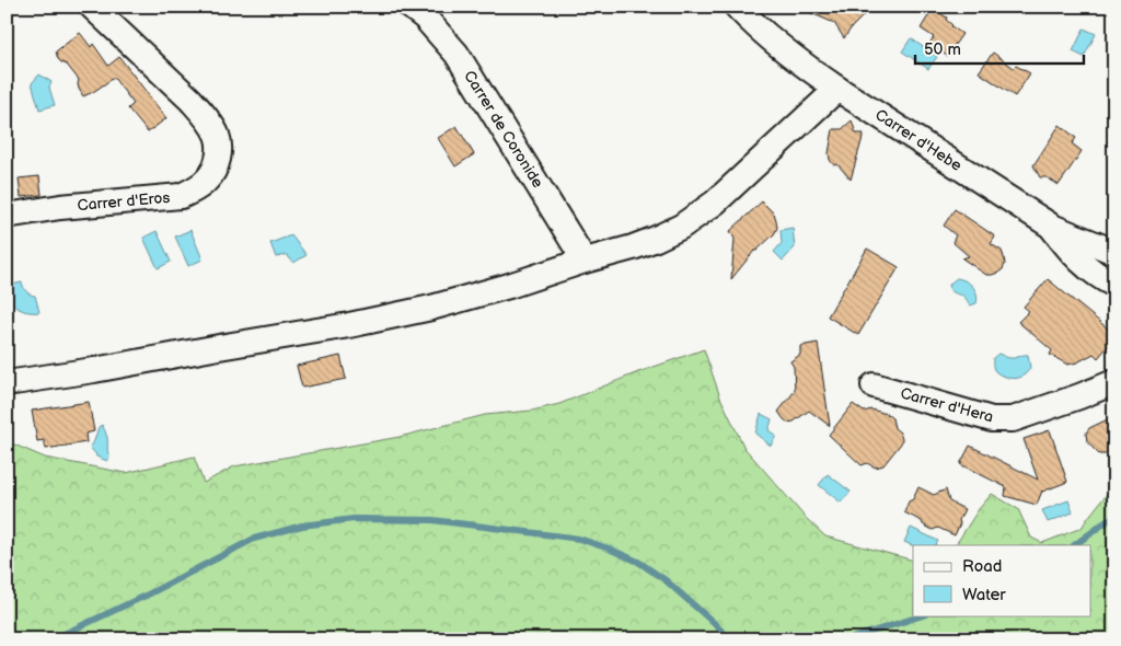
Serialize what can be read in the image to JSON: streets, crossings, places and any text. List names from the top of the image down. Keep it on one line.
{"streets":{"street":["Carrer de Coronide","Carrer d'Hebe","Carrer d'Eros","Carrer d'Hera"]},"legend":["Road","Water"],"scale_bar":"50 m"}
